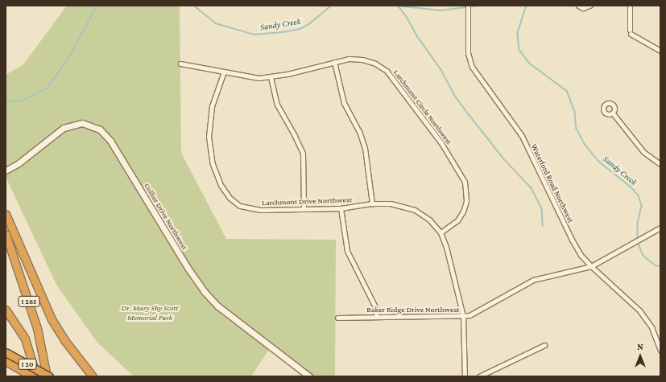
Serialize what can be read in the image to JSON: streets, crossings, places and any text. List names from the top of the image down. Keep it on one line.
{"streets":{"highway":["I 285","I 20"],"main road":["Collier Drive Northwest"],"street":["Larchmont Circle Northwest","Waterford Road Northwest","Larchmont Drive Northwest","Baker Ridge Drive Northwest"]},"crossings":[["Larchmont Circle Northwest","Larchmont Drive Northwest"],["Waterford Road Northwest","Baker Ridge Drive Northwest"],["Larchmont Drive Northwest","Baker Ridge Drive Northwest"],["I 285","I 20"]],"water":["Sandy Creek"],"parks":["Dr. Mary Shy Scott Memorial Park"],"north":"top"}
